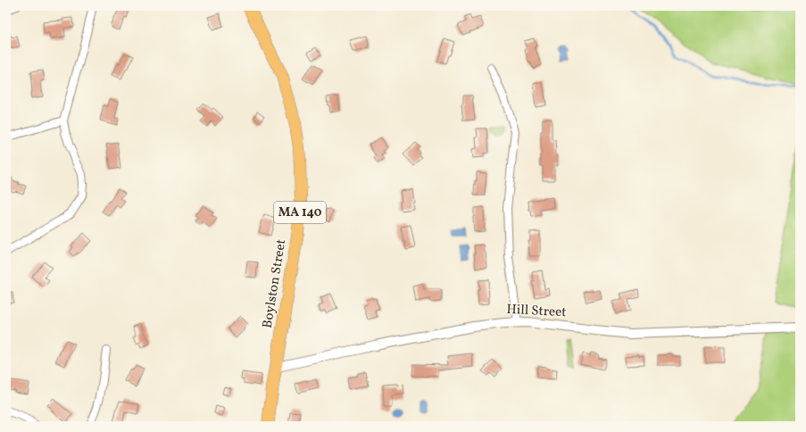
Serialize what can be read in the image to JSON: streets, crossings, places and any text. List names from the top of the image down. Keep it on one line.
{"streets":{"main road":["MA 140","Boylston Street"],"street":["Hill Street"]},"crossings":[["Boylston Street","Hill Street"]]}
